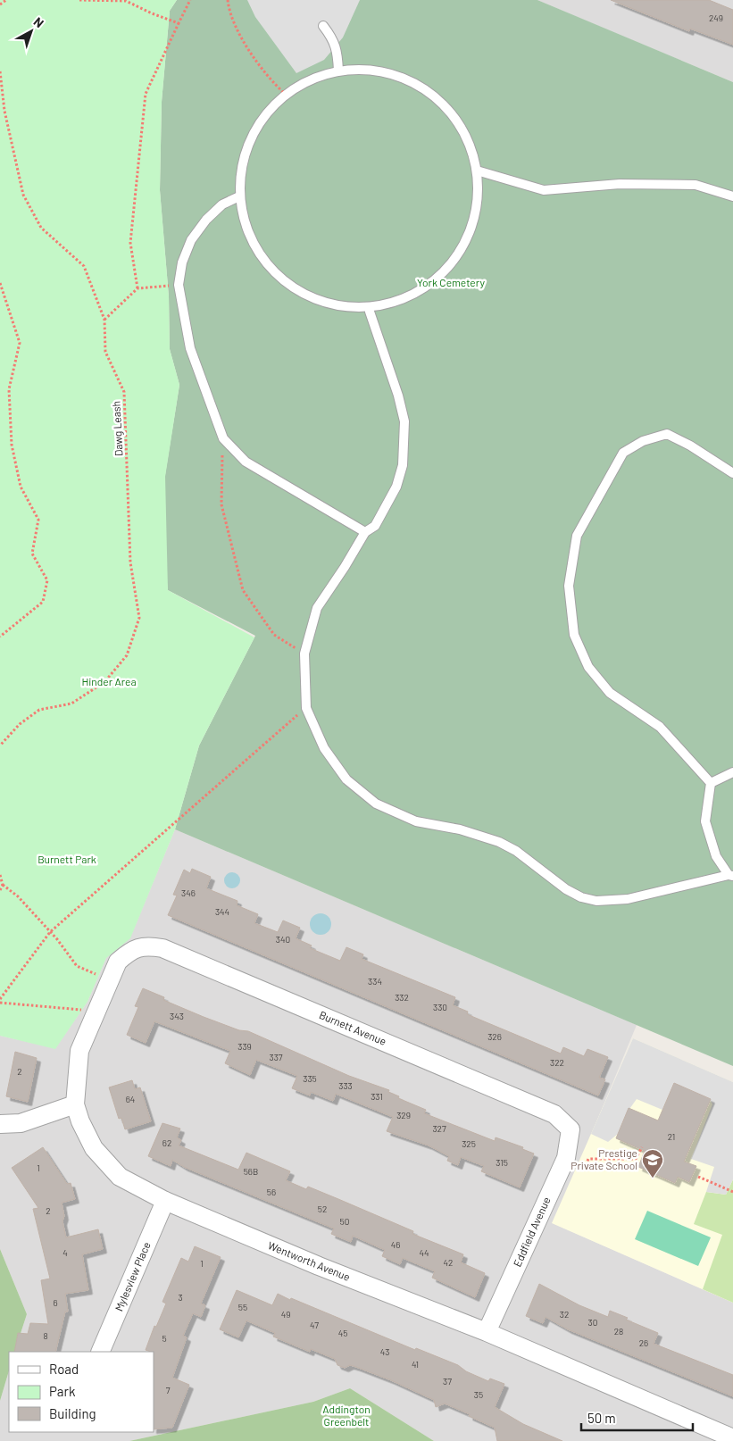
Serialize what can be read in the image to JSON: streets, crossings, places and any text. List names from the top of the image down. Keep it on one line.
{"streets":{"street":["Burnett Avenue","Eddfield Avenue","Wentworth Avenue","Mylesview Place"],"path":["Dawg Leash"]},"crossings":[["Burnett Avenue","Eddfield Avenue"],["Burnett Avenue","Wentworth Avenue"],["Eddfield Avenue","Wentworth Avenue"],["Wentworth Avenue","Mylesview Place"]],"parks":["York Cemetery","Hinder Area","Burnett Park","Addington Greenbelt"],"places":{"school or university":["Prestige Private School"]},"house_numbers":["249","346","344","340","334","332","330","343","326","339","337","322","2","335","333","331","64","329","327","21","62","325","315","1","56B","56","52","2","50","46","4","44","42","1","3","6","55","49","32","30","47","28","45","8","5","26","43","41","37","7","35"],"legend":["Road","Park","Building"],"scale_bar":"50 m","north":"top right"}
